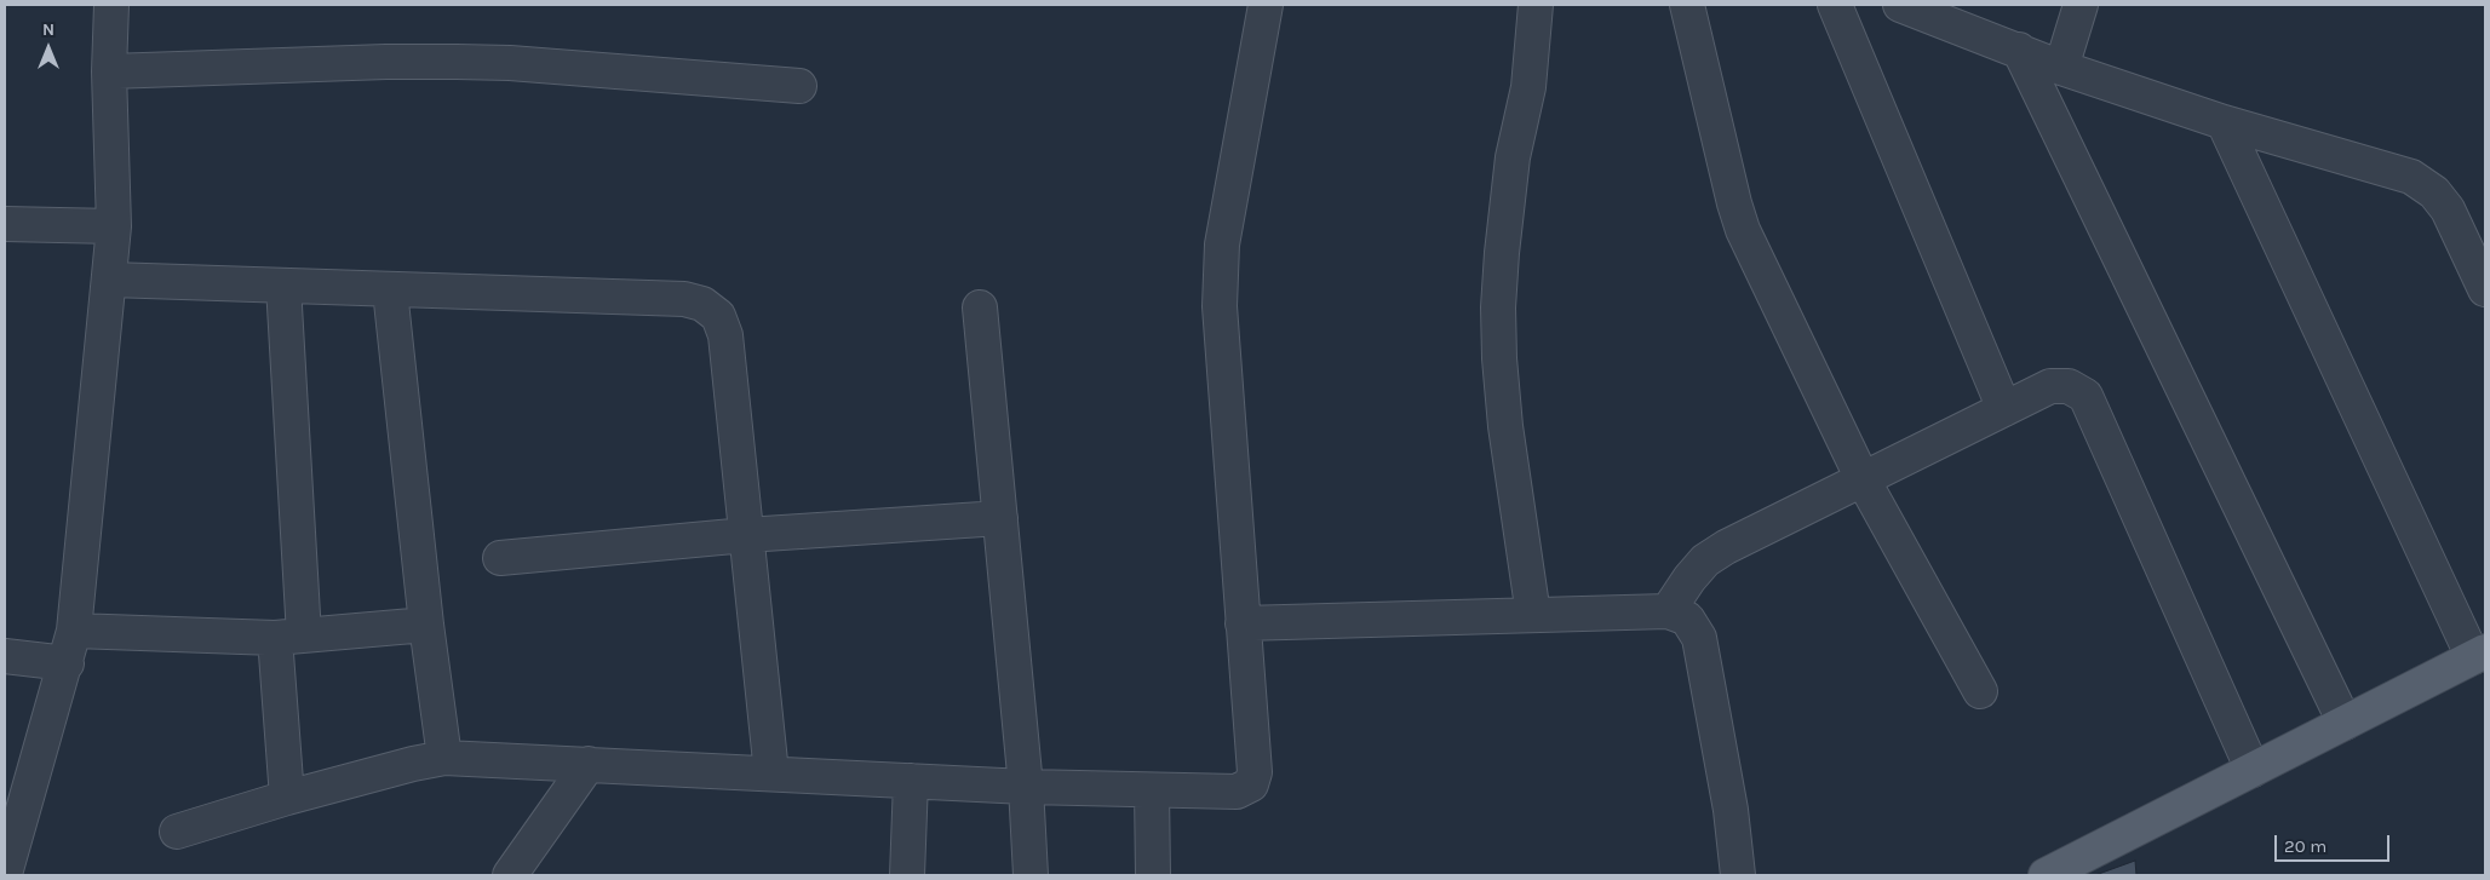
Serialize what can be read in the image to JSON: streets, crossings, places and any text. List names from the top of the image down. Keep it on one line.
{"scale_bar":"20 m","north":"top"}
